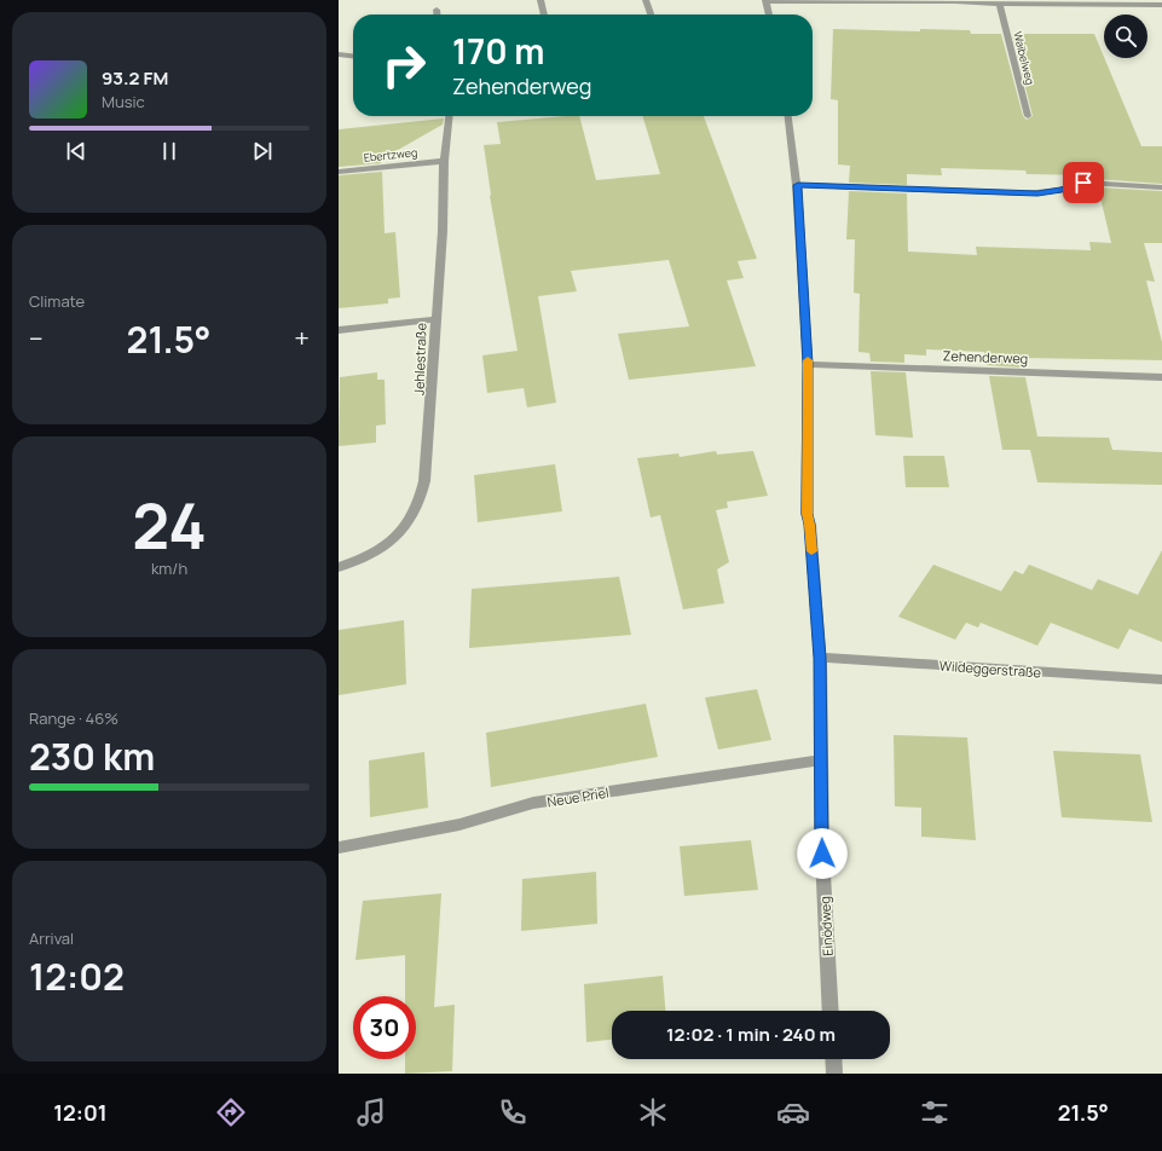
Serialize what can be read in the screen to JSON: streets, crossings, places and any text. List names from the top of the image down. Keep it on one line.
{"streets":{"street":["Waibelweg","Ebertzweg","Zehenderweg","Jehlestraße","Wildeggerstraße","Neue Priel","Einödweg"]},"crossings":[["Ebertzweg","Jehlestraße"],["Zehenderweg","Einödweg"],["Wildeggerstraße","Einödweg"],["Neue Priel","Einödweg"]],"page":{"turn":["170 m","Zehenderweg"],"song":["93.2 FM","Music"],"tile":["Climate",["24","km/h"],["Range · 46%","230 km"],["Arrival","12:02"]],"heat":["−","21.5°","+"],"limit":"30","trip":"12:02 · 1 min · 240 m","tabs":["12:01","21.5°"]}}
